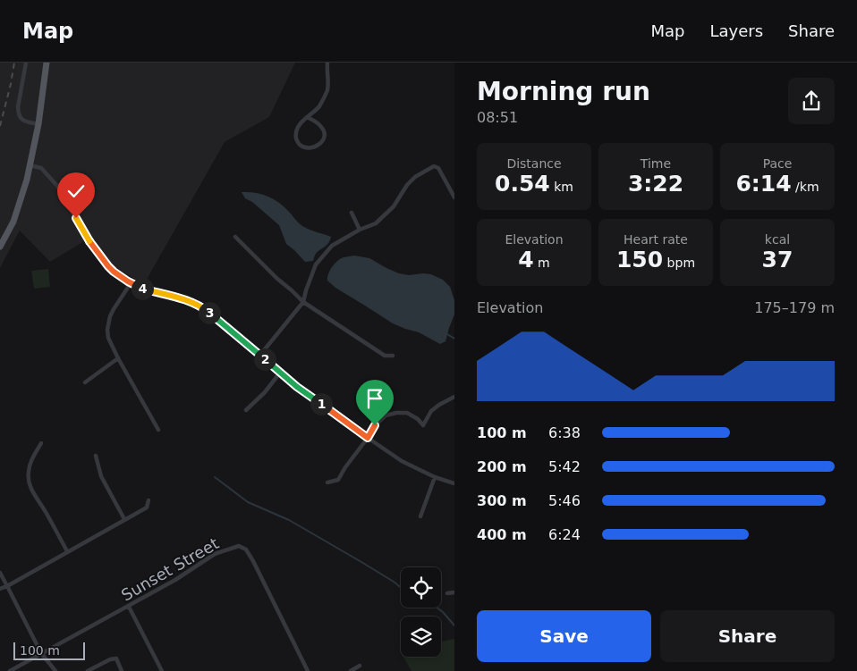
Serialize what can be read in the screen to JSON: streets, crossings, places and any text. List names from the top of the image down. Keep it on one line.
{"streets":{"street":["Sunset Street"]},"scale_bar":"100 m","page":{"header":"Map","nav":["Map","Layers","Share"],"heading":["Morning run","08:51"],"stats":[["Distance","0.54 km"],["Time","3:22"],["Pace","6:14 /km"],["Elevation","4 m"],["Heart rate","150 bpm"],["kcal","37"]],"pins":["4","3","2","1"],"chart":["Elevation","175–179 m"],"list":[{"name":"100 m","note":"6:38"},{"name":"200 m","note":"5:42"},{"name":"300 m","note":"5:46"},{"name":"400 m","note":"6:24"}],"buttons":["Save","Share"],"scale":"100 m"}}
